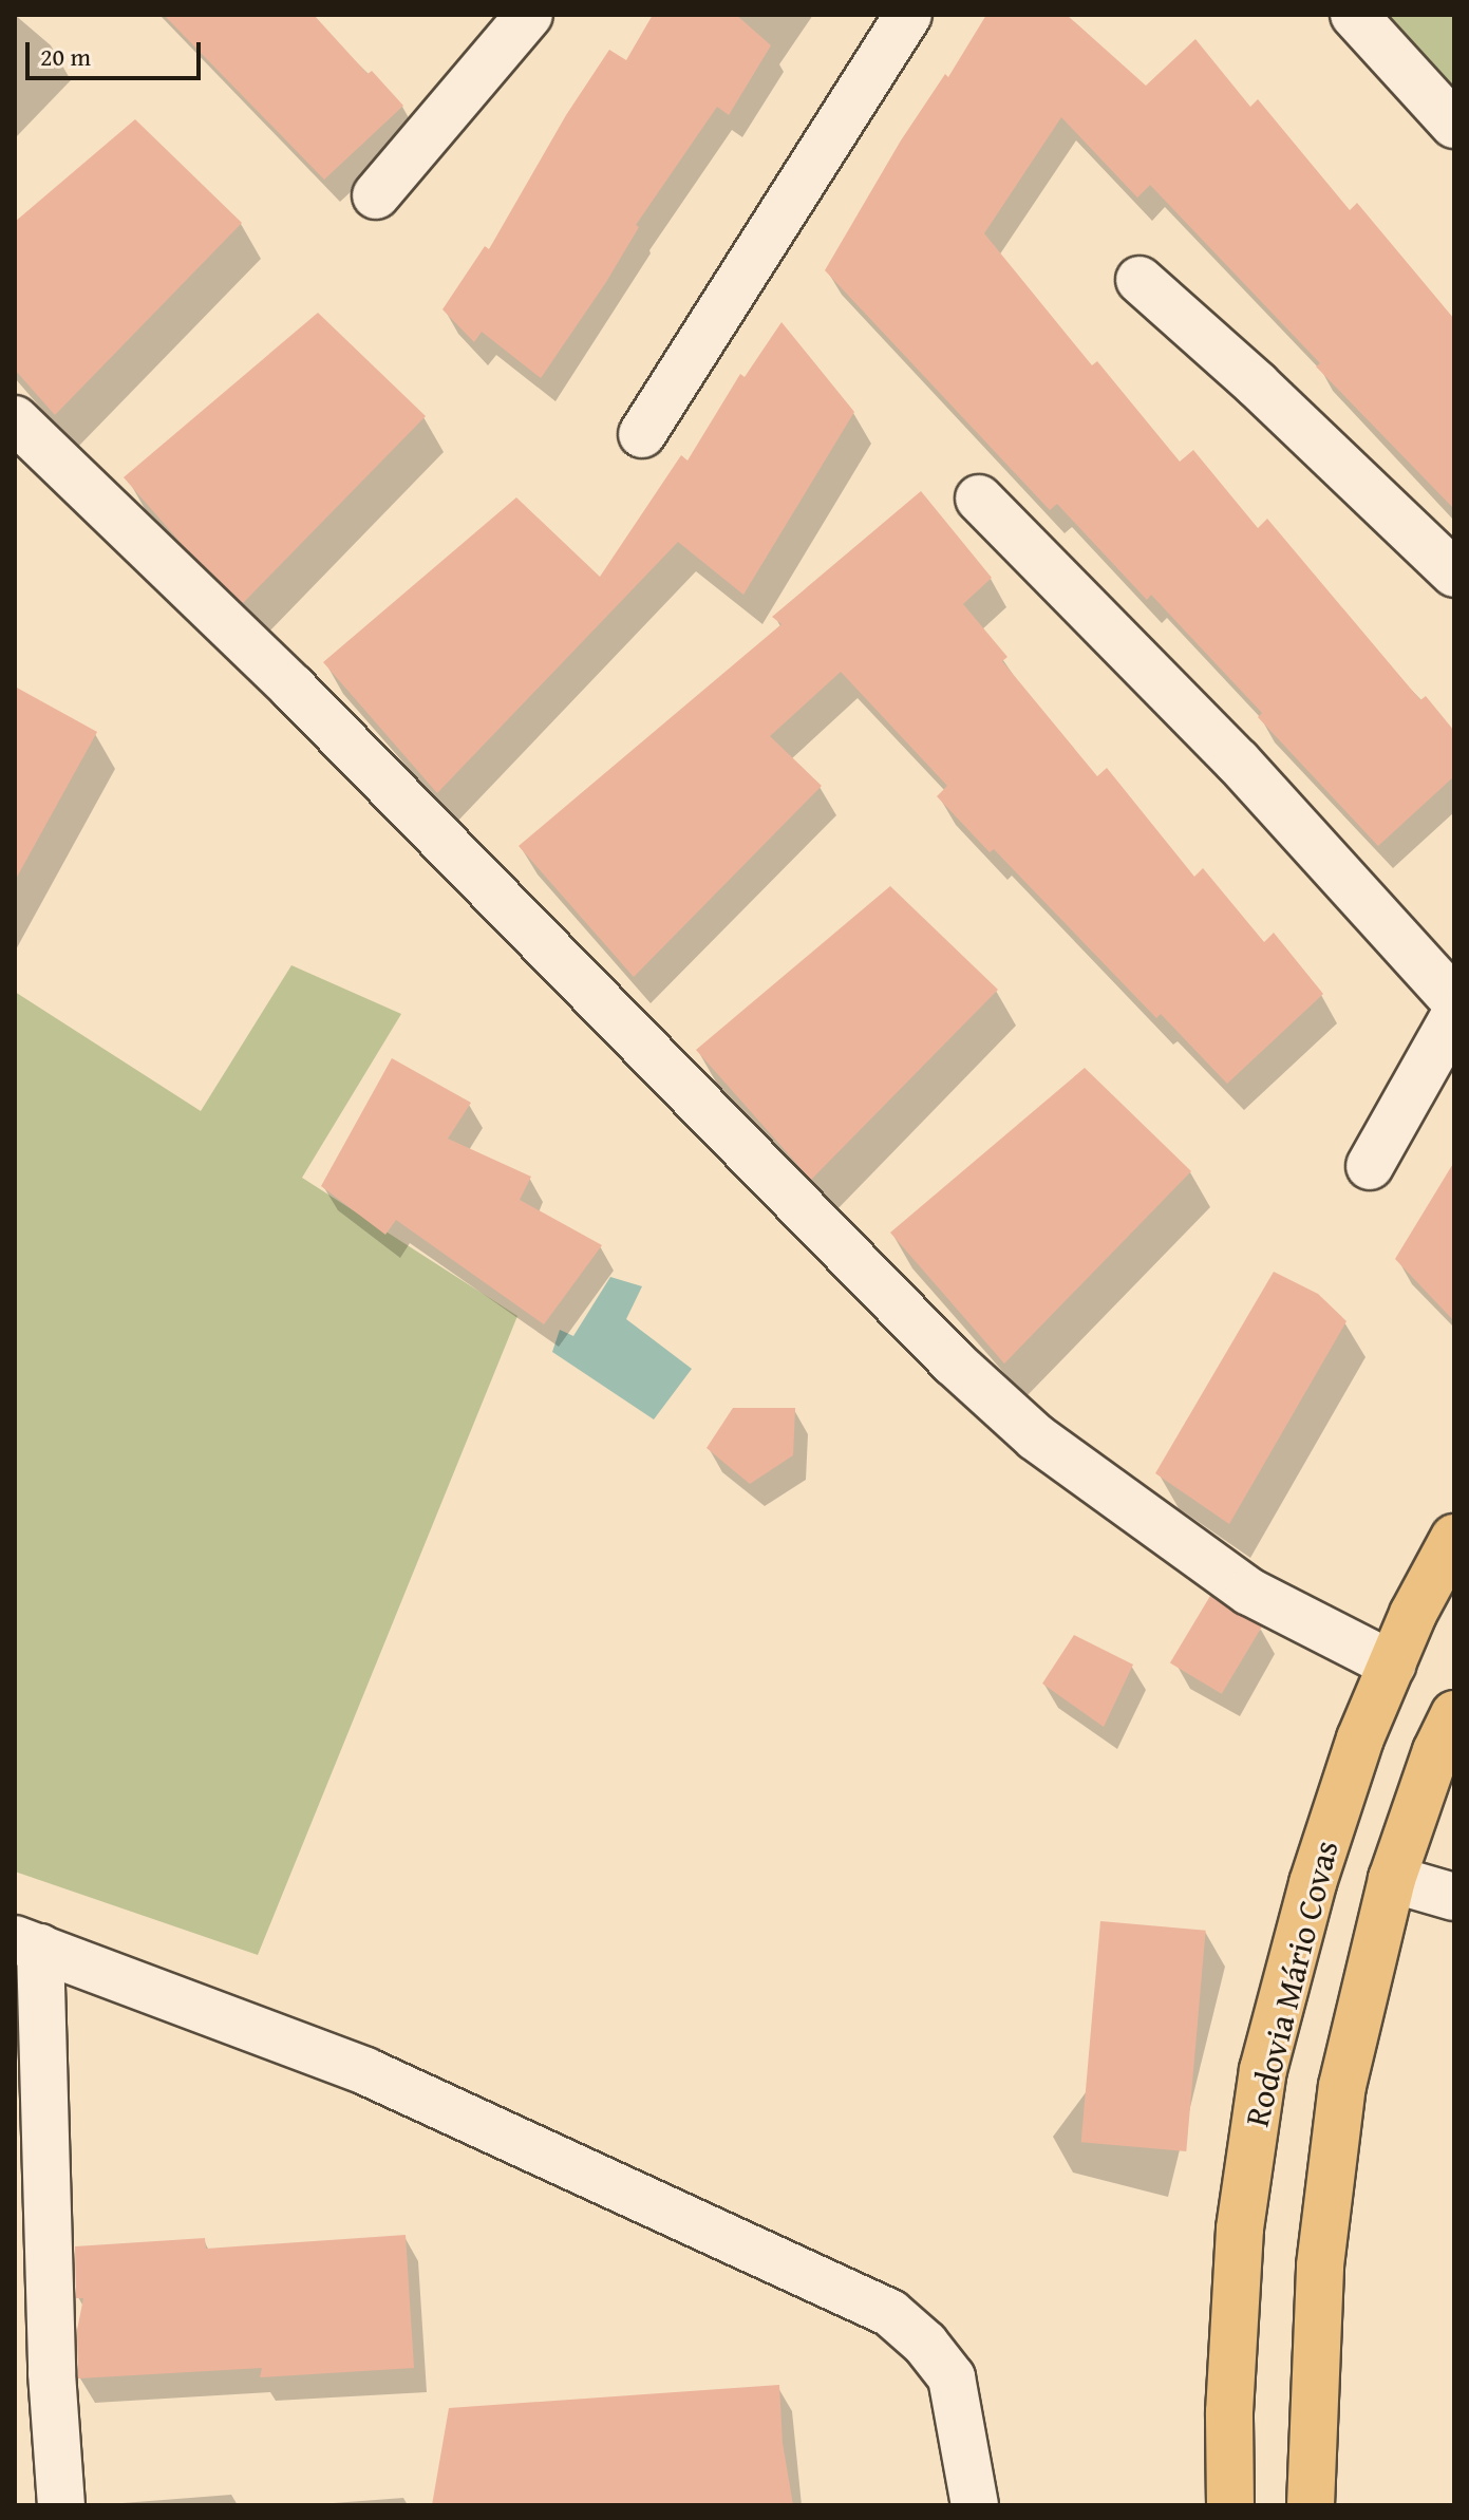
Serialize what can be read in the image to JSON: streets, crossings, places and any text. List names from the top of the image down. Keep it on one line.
{"streets":{"main road":["Rodovia Mário Covas"]},"scale_bar":"20 m"}
